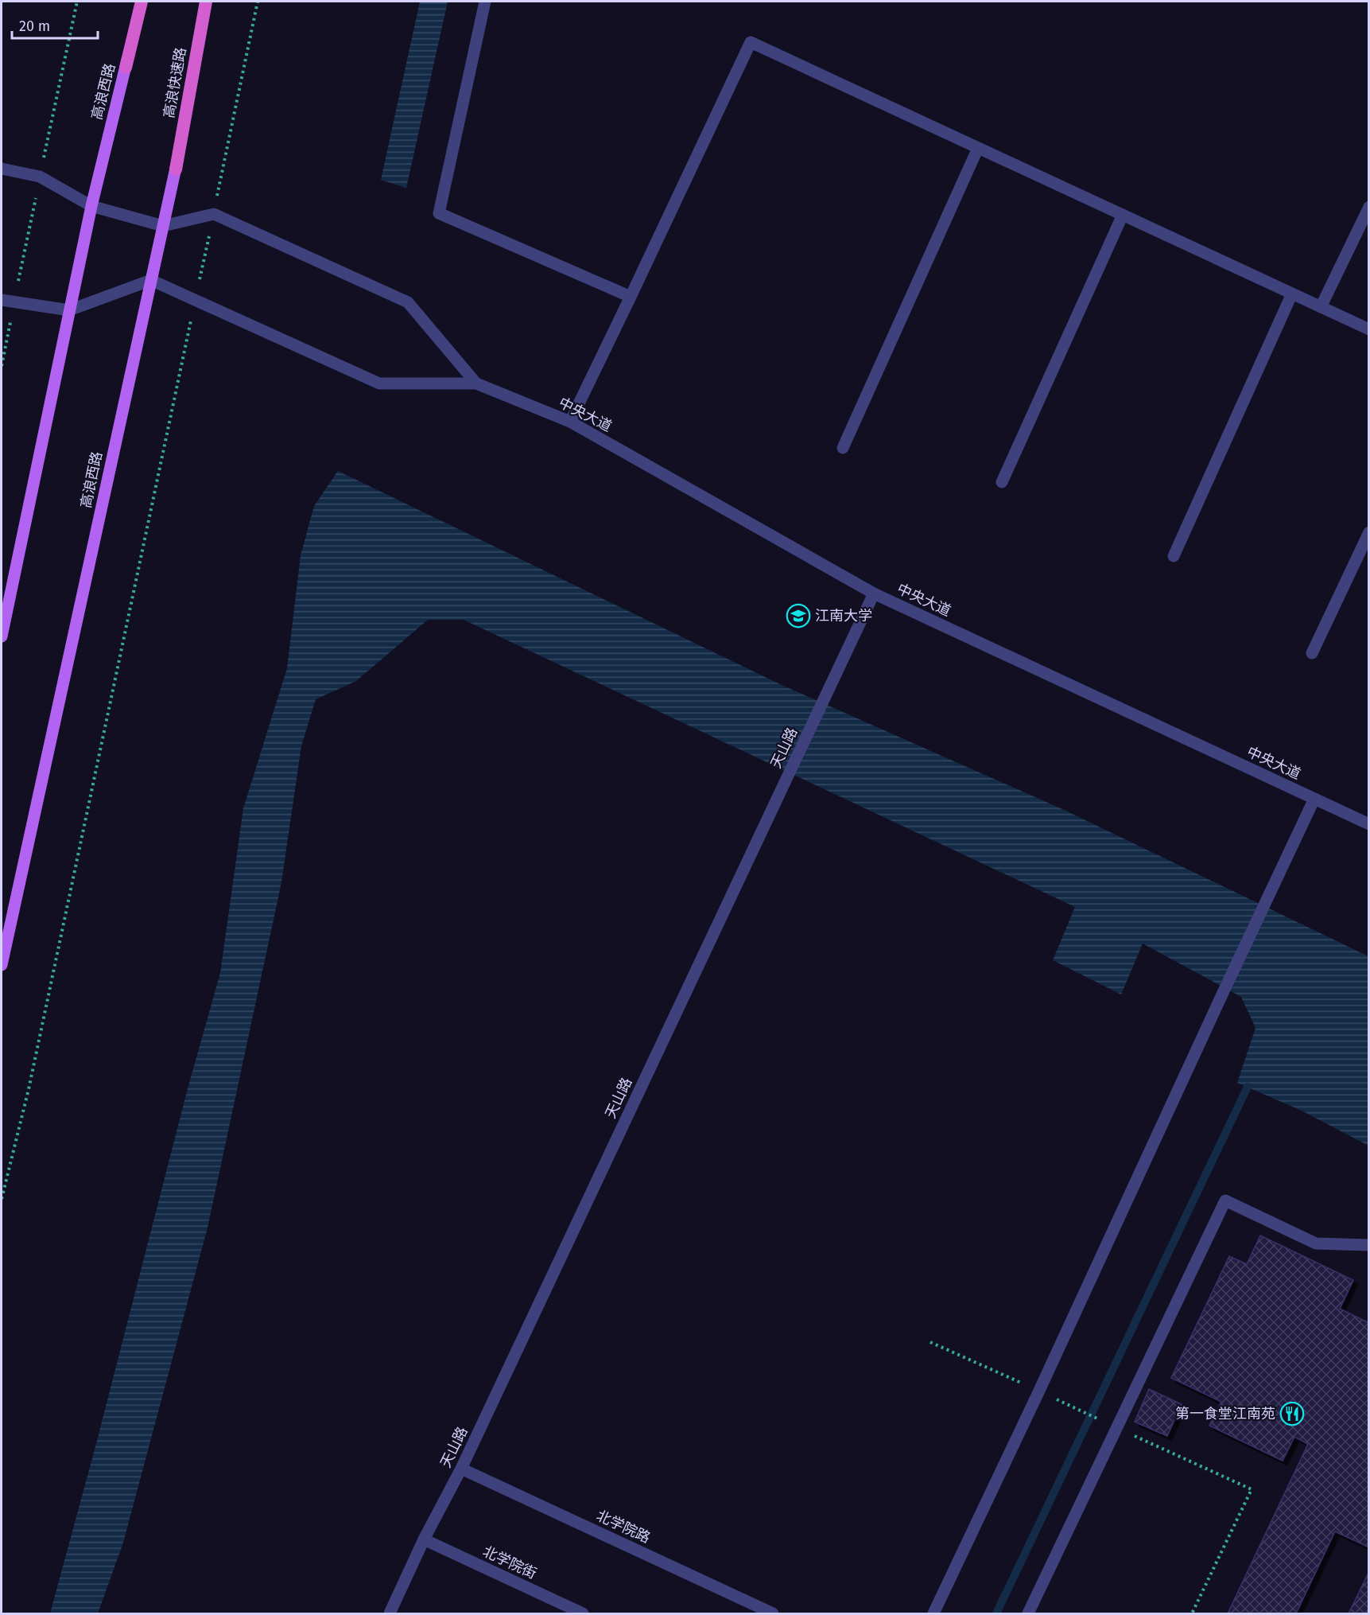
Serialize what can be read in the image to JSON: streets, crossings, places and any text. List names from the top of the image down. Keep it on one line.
{"streets":{"highway":["高浪快速路"],"main road":["高浪西路"],"street":["中央大道","天山路","北学院路","北学院街"]},"crossings":[["高浪快速路","高浪西路"],["中央大道","天山路"],["天山路","北学院路"],["天山路","北学院街"]],"places":{"school or university":["江南大学"],"restaurant":["第一食堂江南苑"]},"scale_bar":"20 m"}
